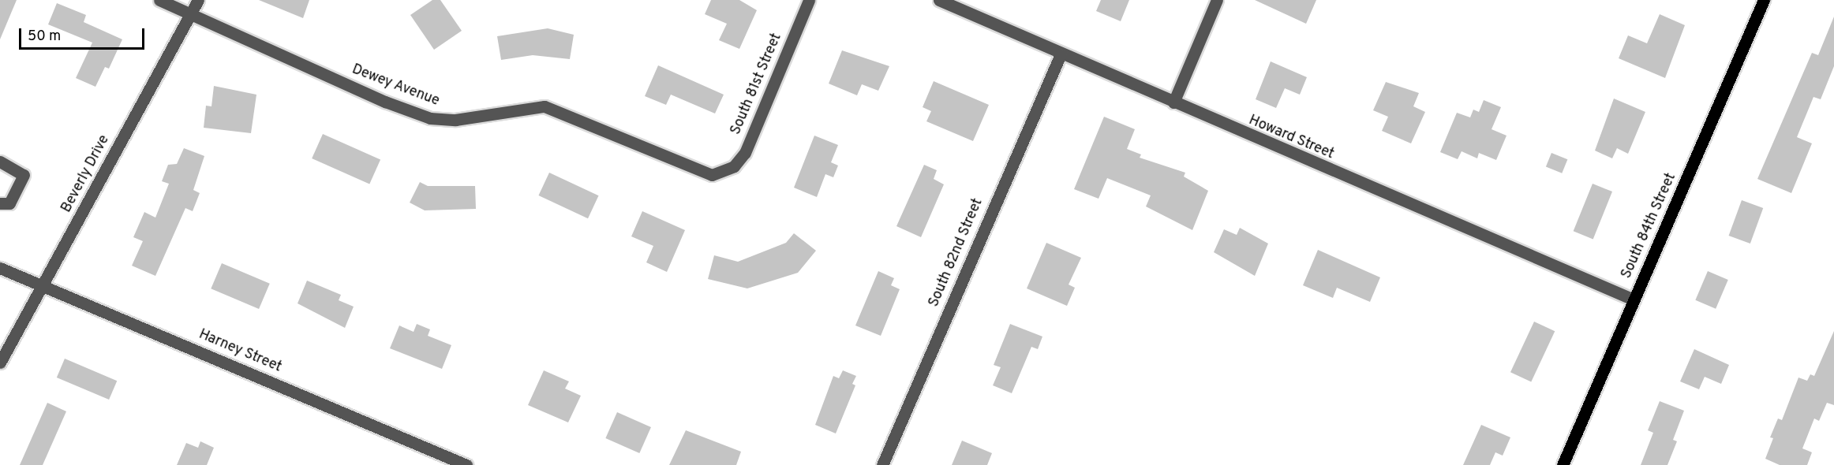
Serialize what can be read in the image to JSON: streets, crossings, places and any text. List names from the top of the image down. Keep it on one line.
{"streets":{"main road":["South 84th Street"],"street":["South 81st Street","Dewey Avenue","Howard Street","Beverly Drive","South 82nd Street","Harney Street"]},"crossings":[["South 81st Street","Dewey Avenue"],["Dewey Avenue","Beverly Drive"],["Howard Street","South 84th Street"],["Howard Street","South 82nd Street"],["Beverly Drive","Harney Street"]],"scale_bar":"50 m"}
